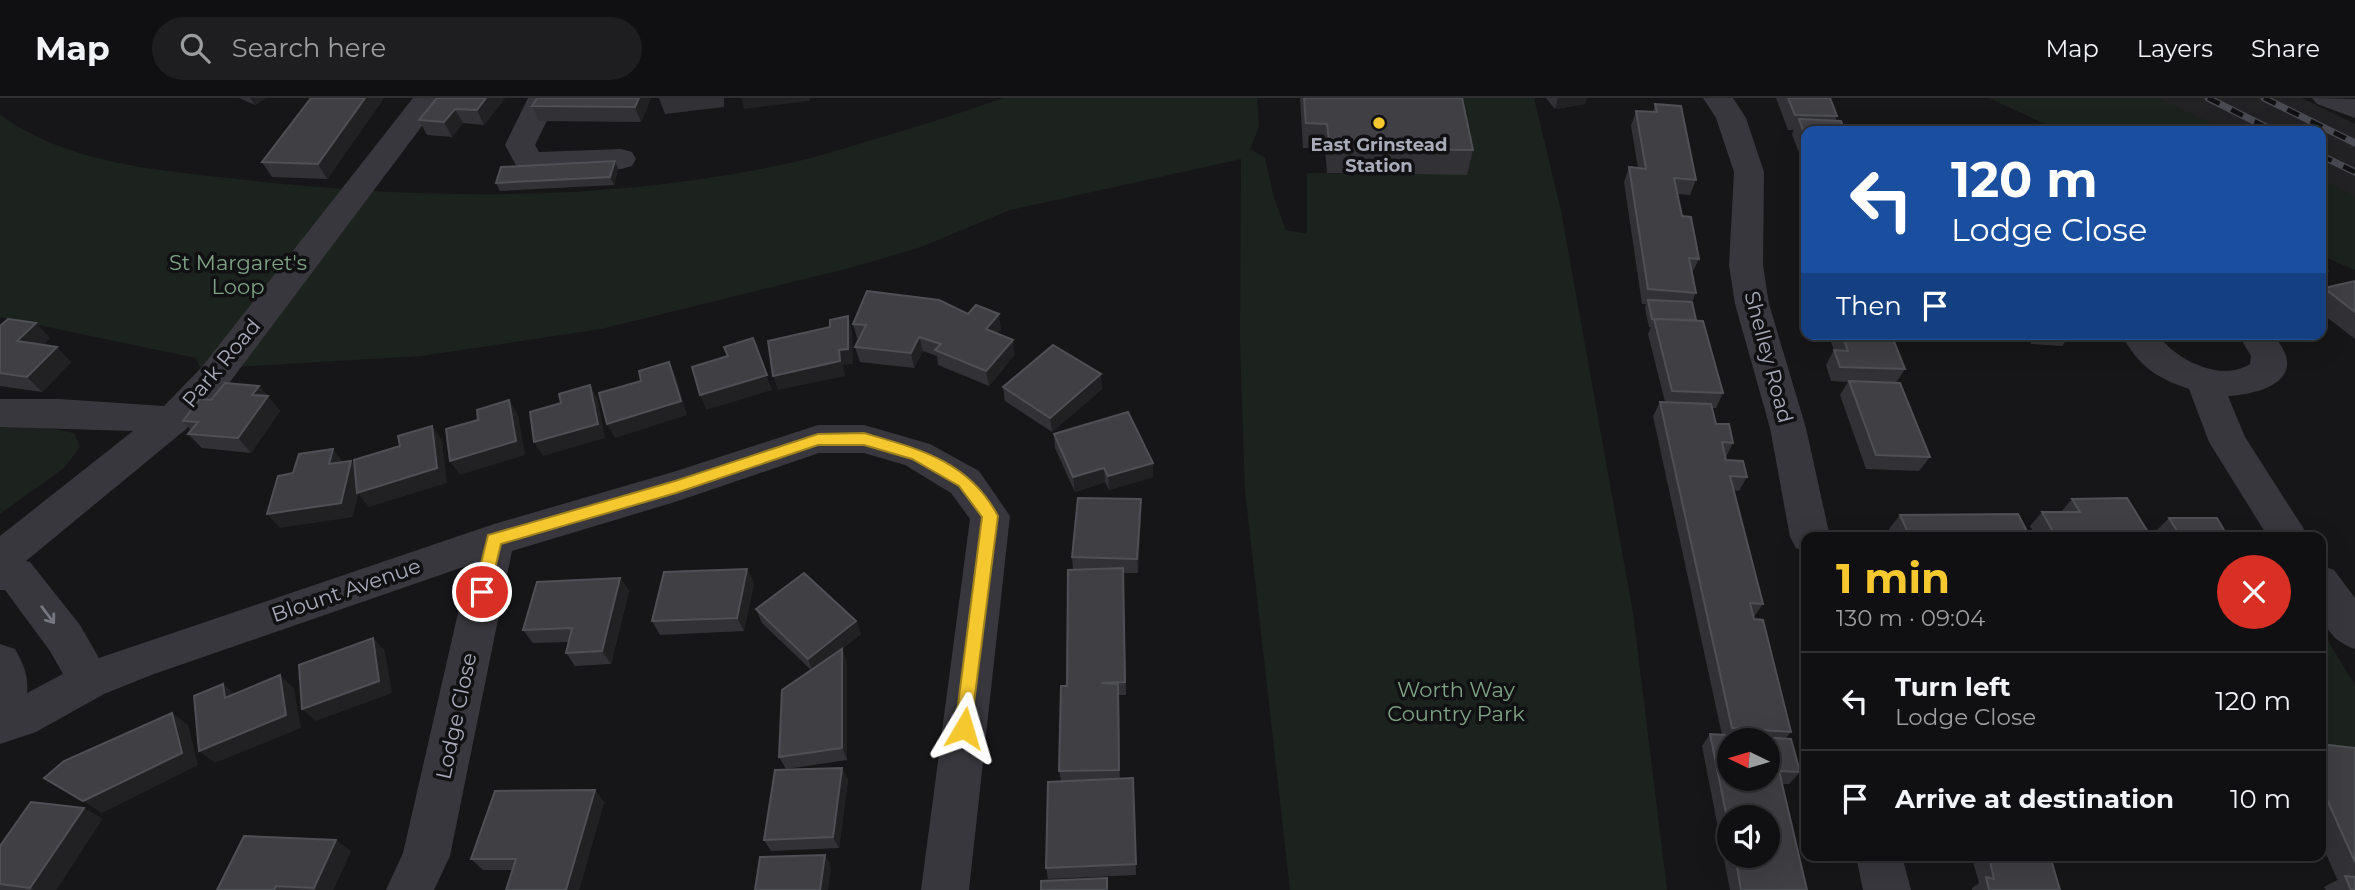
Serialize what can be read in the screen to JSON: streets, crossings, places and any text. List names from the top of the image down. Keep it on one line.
{"streets":{"street":["Shelley Road","Park Road","Blount Avenue","Lodge Close"]},"crossings":[["Blount Avenue","Lodge Close"]],"parks":["St Margaret's Loop","Worth Way Country Park"],"places":["East Grinstead Station"],"north":"left","page":{"header":"Map","search":"Search here","nav":["Map","Layers","Share"],"turn":["120 m","Lodge Close"],"then":"Then","heading":["1 min","130 m · 09:04"],"list":[{"name":"Turn left","note":"Lodge Close","value":"120 m"},{"name":"Arrive at destination","value":"10 m"}]}}
